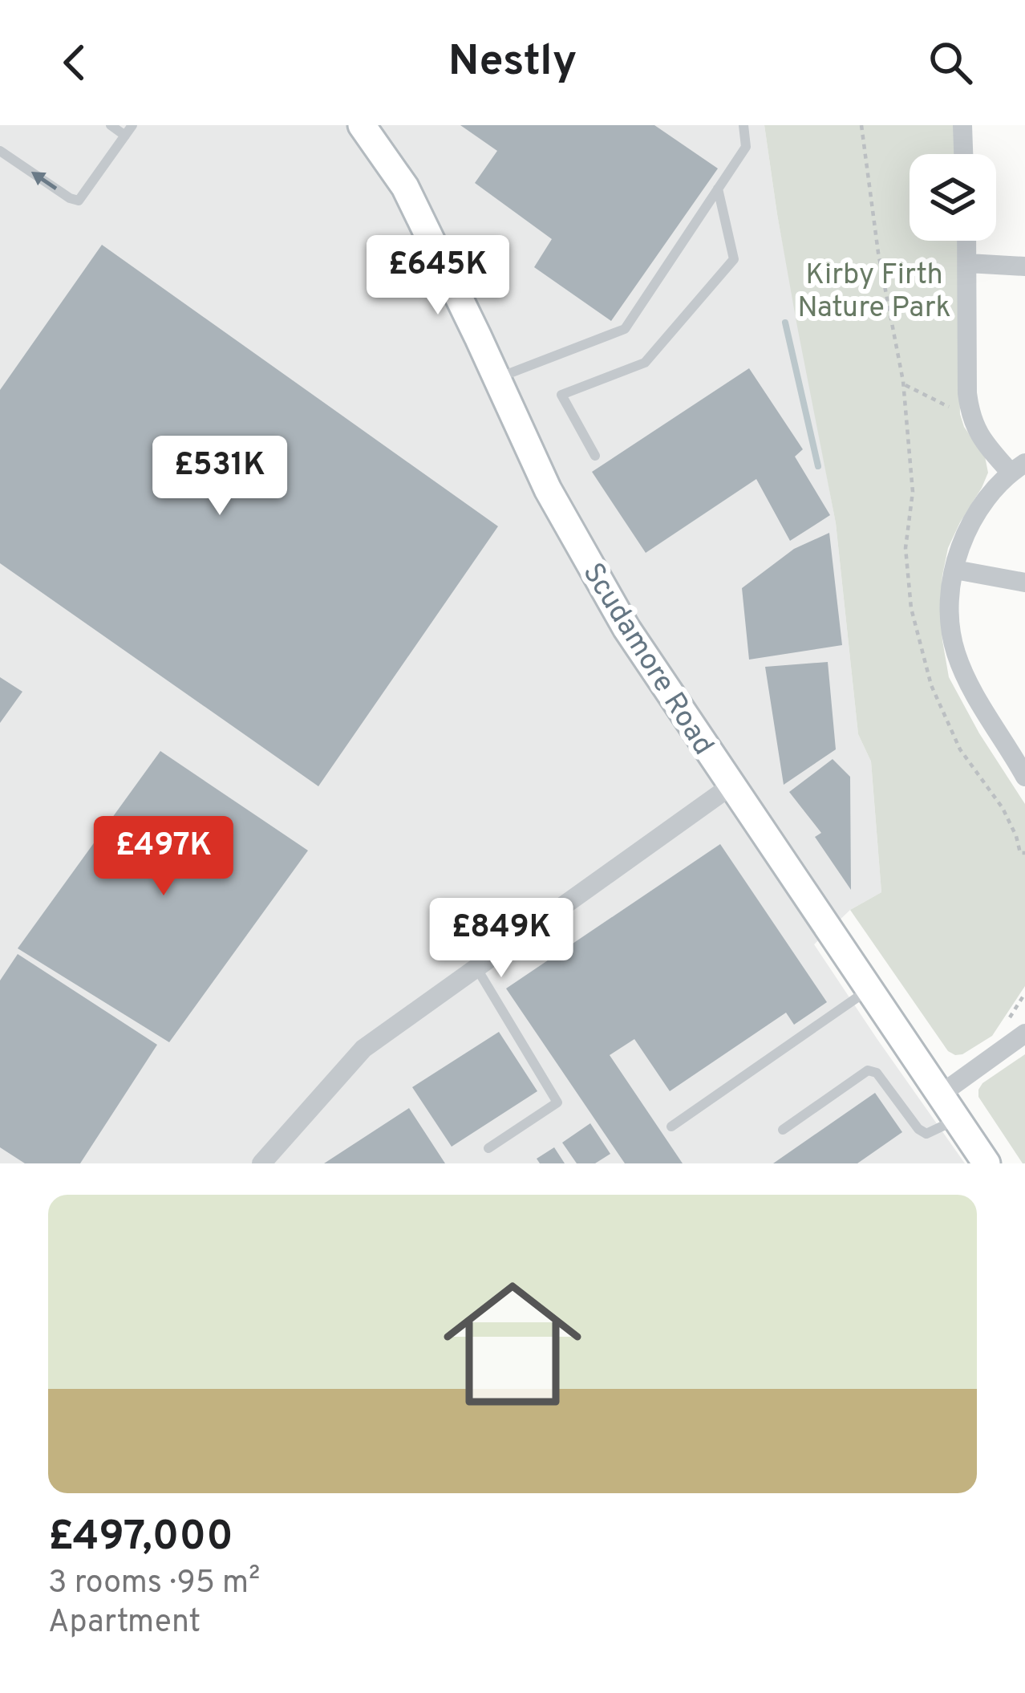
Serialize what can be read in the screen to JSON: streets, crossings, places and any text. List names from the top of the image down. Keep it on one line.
{"streets":{"street":["Scudamore Road"]},"parks":["Kirby Firth Nature Park"],"page":{"header":"Nestly","price":["£645K","£531K","£497K","£849K"],"list":[{"name":"£497,000","note":"3 rooms · 95 m² · Apartment"}]}}
